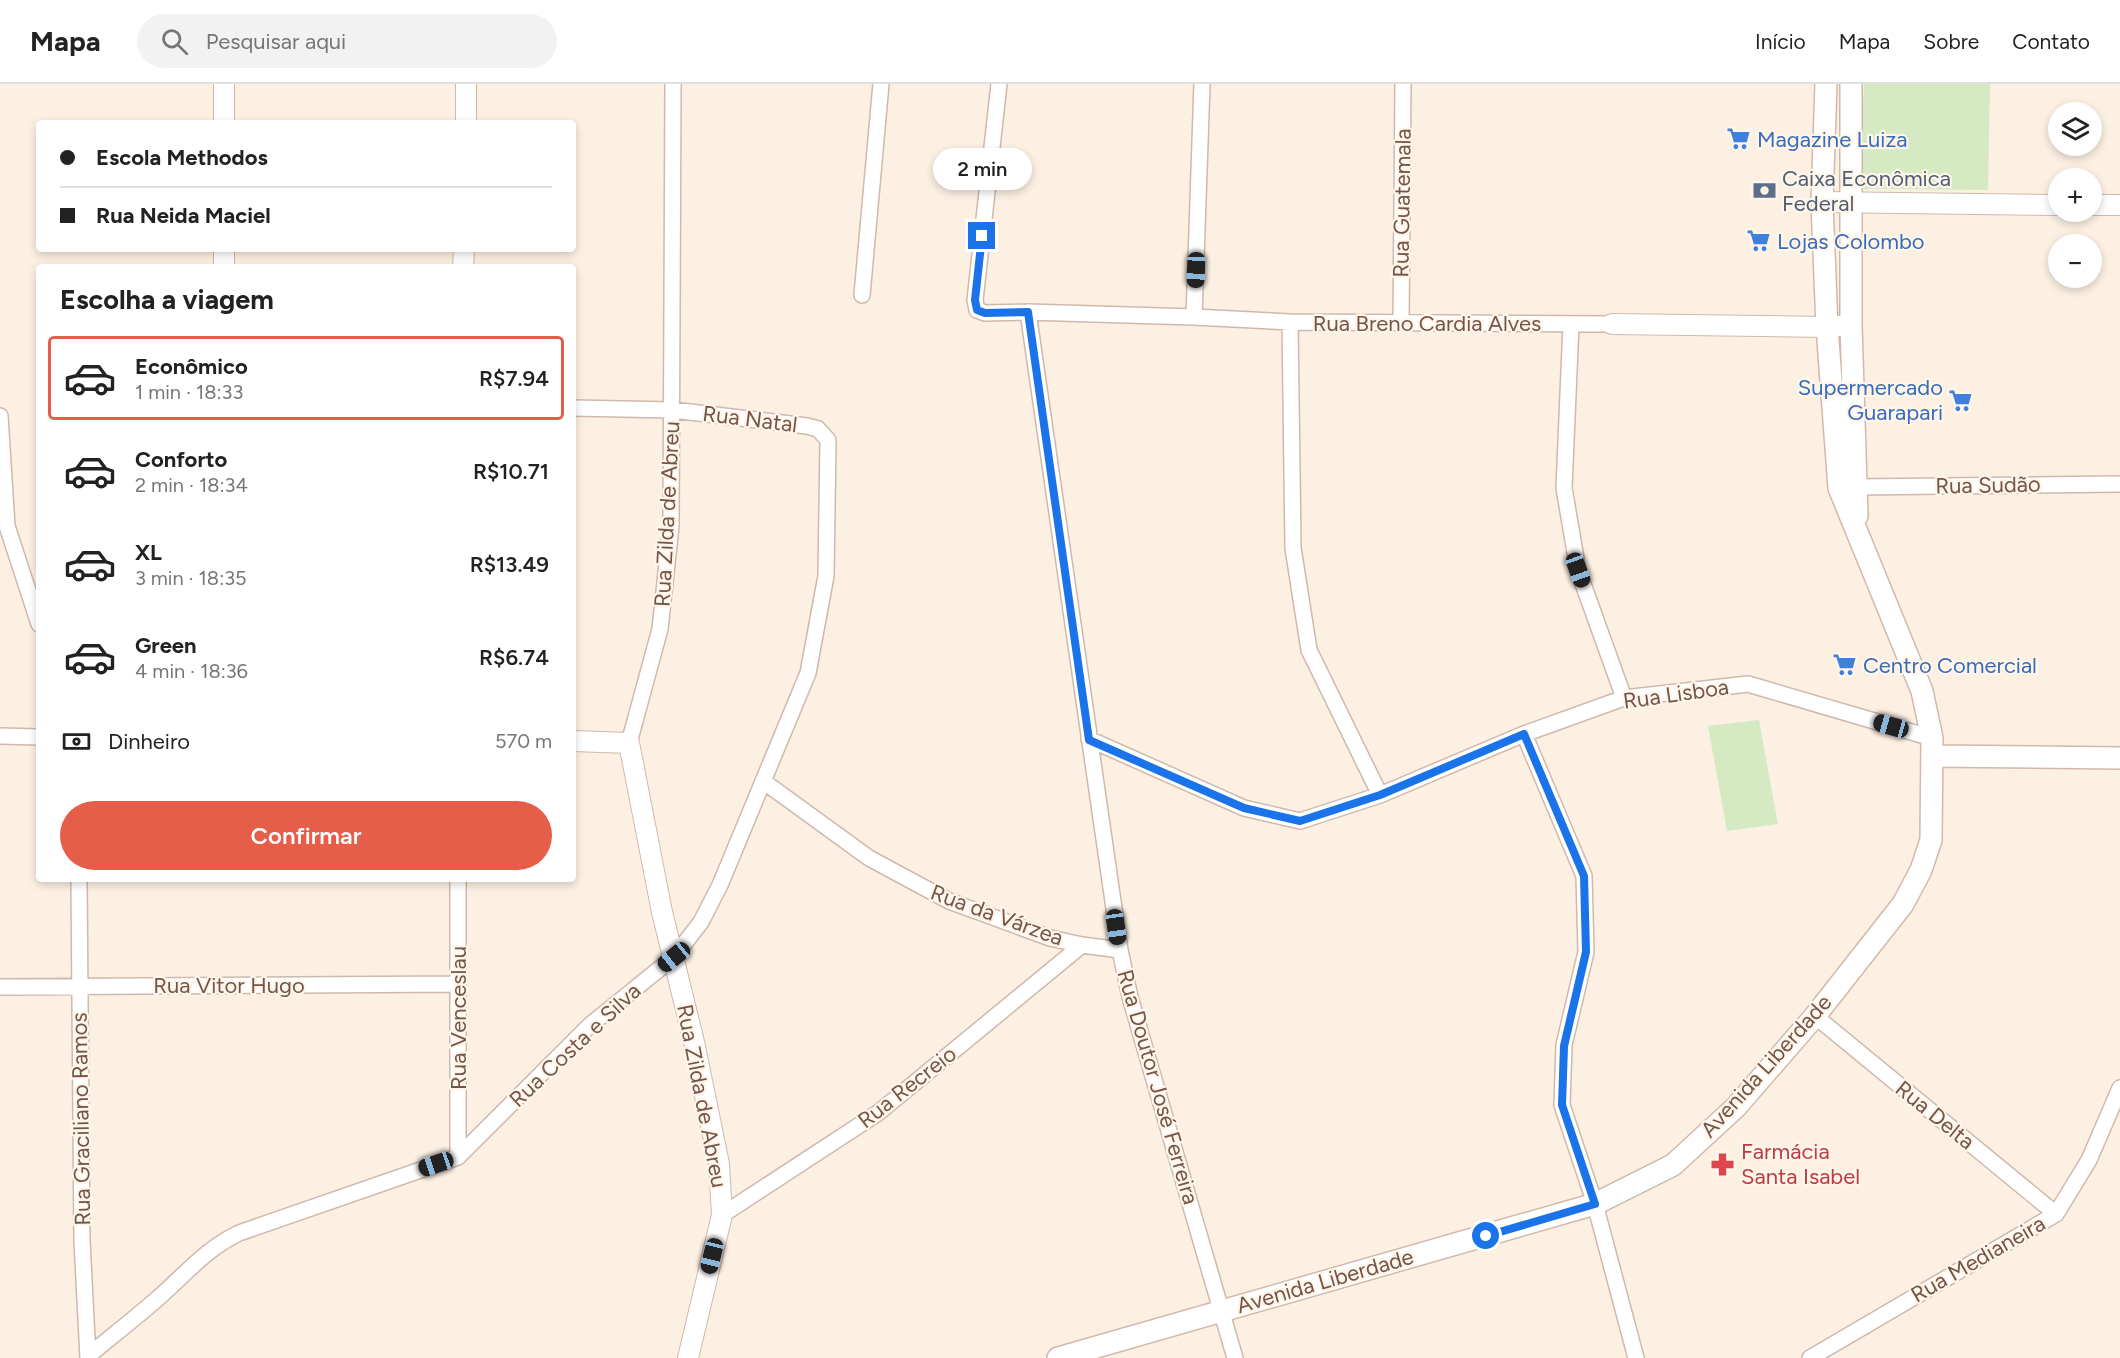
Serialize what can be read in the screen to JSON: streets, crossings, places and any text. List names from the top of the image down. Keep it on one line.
{"streets":{"main road":["Rua Lisboa","Avenida Liberdade"],"street":["Rua Guatemala","Rua Breno Cardia Alves","Rua Natal","Rua Sudão","Rua Zilda de Abreu","Rua da Várzea","Rua Vitor Hugo","Rua Venceslau","Rua Costa e Silva","Rua Recreio","Rua Doutor José Ferreira","Rua Delta","Rua Graciliano Ramos","Rua Medianeira"]},"crossings":[["Rua Guatemala","Rua Breno Cardia Alves"],["Rua Breno Cardia Alves","Avenida Liberdade"],["Rua Breno Cardia Alves","Rua Doutor José Ferreira"],["Rua Natal","Rua Zilda de Abreu"],["Rua Natal","Rua Costa e Silva"],["Rua Sudão","Avenida Liberdade"],["Rua Zilda de Abreu","Rua Costa e Silva"],["Rua Zilda de Abreu","Rua Recreio"],["Rua Lisboa","Avenida Liberdade"],["Rua Lisboa","Rua Doutor José Ferreira"],["Rua da Várzea","Rua Costa e Silva"],["Rua da Várzea","Rua Recreio"],["Rua da Várzea","Rua Doutor José Ferreira"],["Rua Vitor Hugo","Rua Venceslau"],["Rua Vitor Hugo","Rua Graciliano Ramos"],["Rua Venceslau","Rua Costa e Silva"],["Rua Costa e Silva","Rua Graciliano Ramos"],["Avenida Liberdade","Rua Doutor José Ferreira"],["Avenida Liberdade","Rua Delta"],["Rua Delta","Rua Medianeira"]],"places":{"supermarket":["Magazine Luiza","Lojas Colombo","Supermercado Guarapari","Centro Comercial"],"bank":["Caixa Econômica Federal"],"pharmacy":["Farmácia Santa Isabel"]},"page":{"header":"Mapa","search":"Pesquisar aqui","nav":["Início","Mapa","Sobre","Contato"],"map_buttons":["+","−"],"banner":["Escola Methodos","Rua Neida Maciel"],"bubble":"2 min","heading":"Escolha a viagem","list":[{"name":"Econômico","note":"1 min · 18:33","value":"R$7.94"},{"name":"Conforto","note":"2 min · 18:34","value":"R$10.71"},{"name":"XL","note":"3 min · 18:35","value":"R$13.49"},{"name":"Green","note":"4 min · 18:36","value":"R$6.74"}],"pay":["Dinheiro","570 m"],"buttons":"Confirmar"}}
